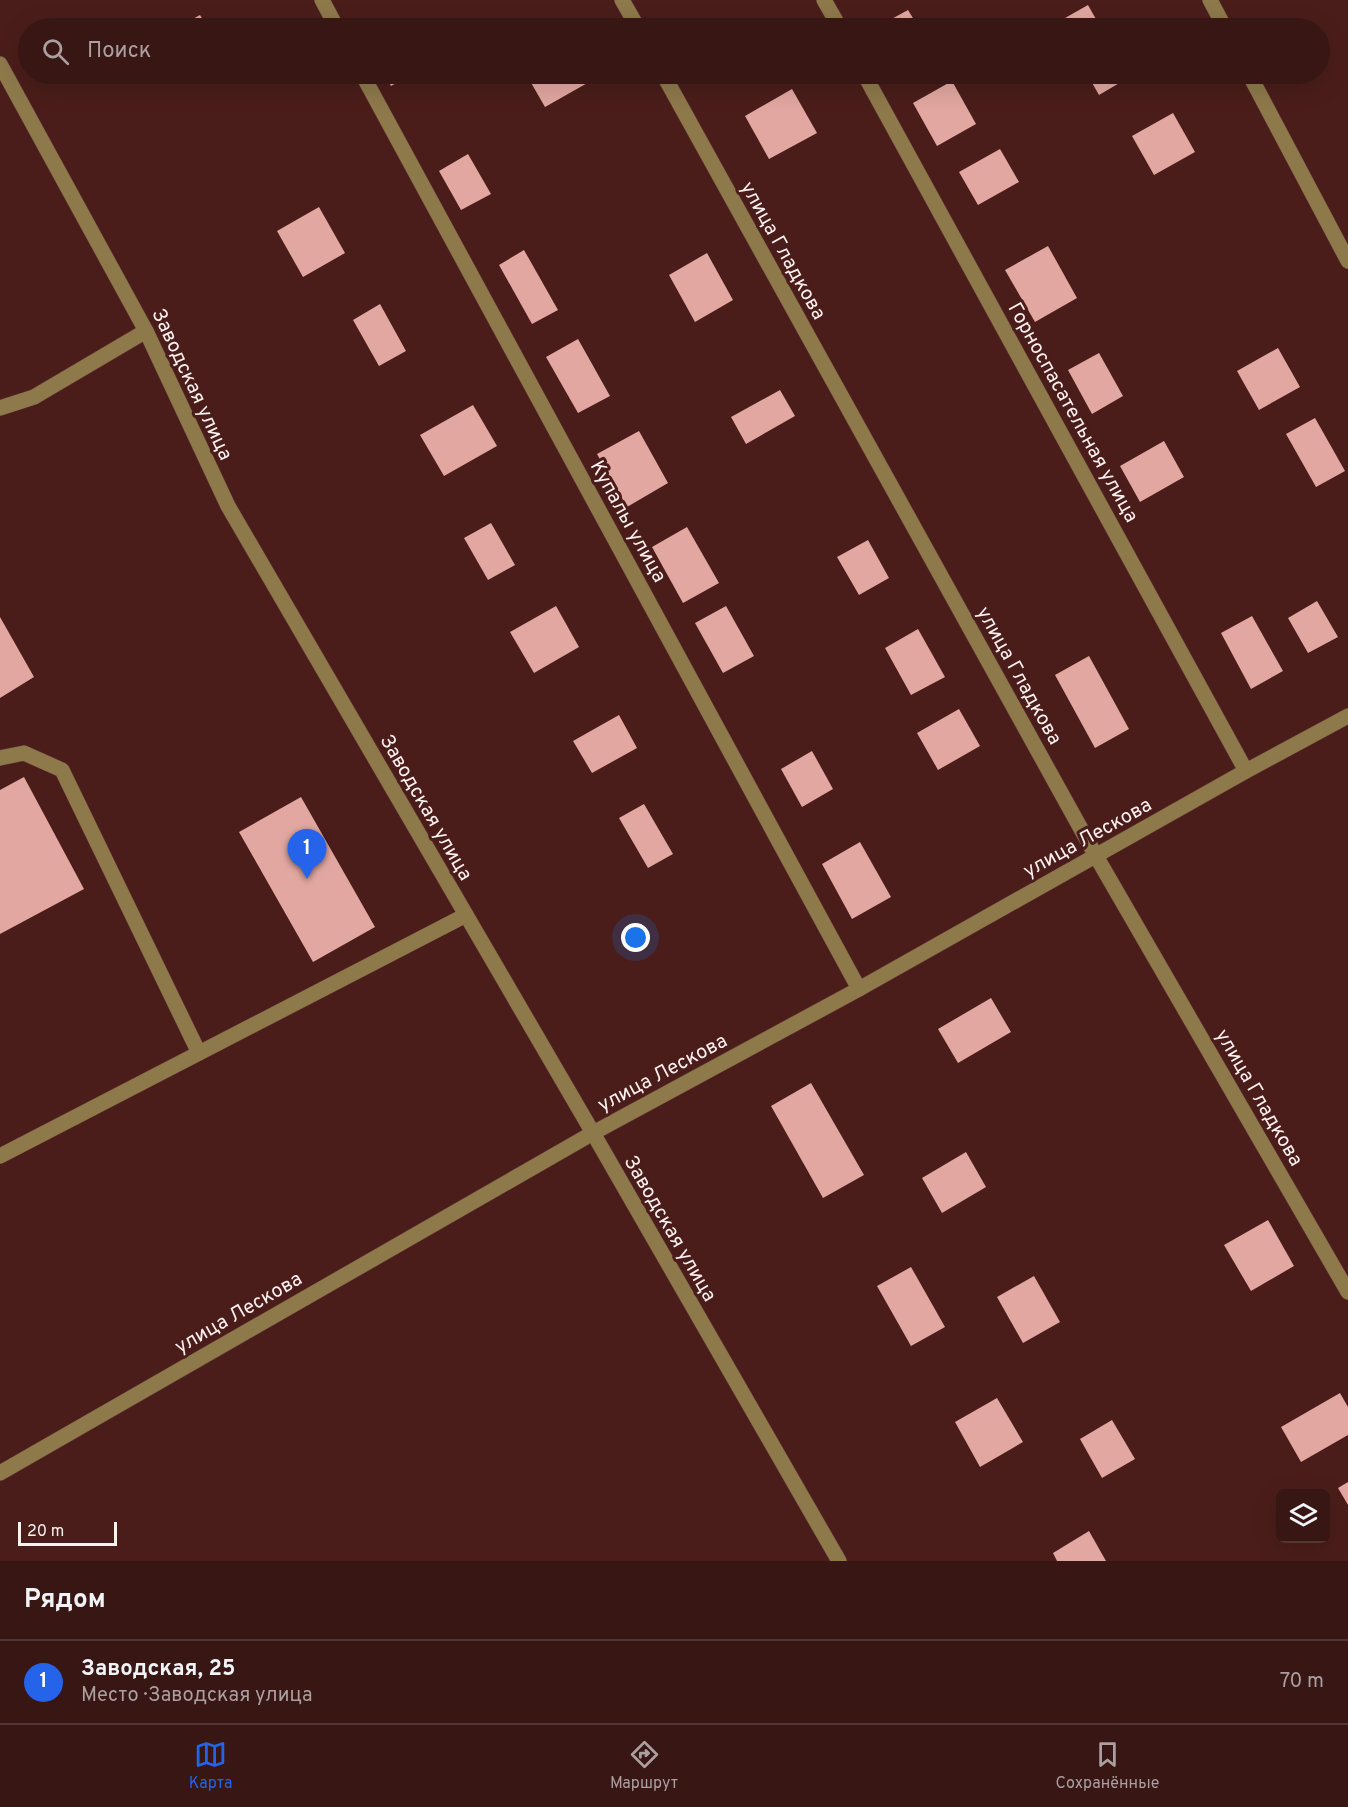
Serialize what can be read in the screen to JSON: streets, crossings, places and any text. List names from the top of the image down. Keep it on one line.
{"streets":{"street":["улица Гладкова","Заводская улица","Горноспасательная улица","Купалы улица","улица Лескова"]},"crossings":[["улица Гладкова","улица Лескова"],["Заводская улица","улица Лескова"],["Горноспасательная улица","улица Лескова"],["Купалы улица","улица Лескова"]],"scale_bar":"20 m","page":{"search":"Поиск","pins":"1","scale":"20 m","heading":"Рядом","list":[{"mark":"1","name":"Заводская, 25","note":"Место · Заводская улица","value":"70 m"}],"nav":["Карта","Маршрут","Сохранённые"]}}
